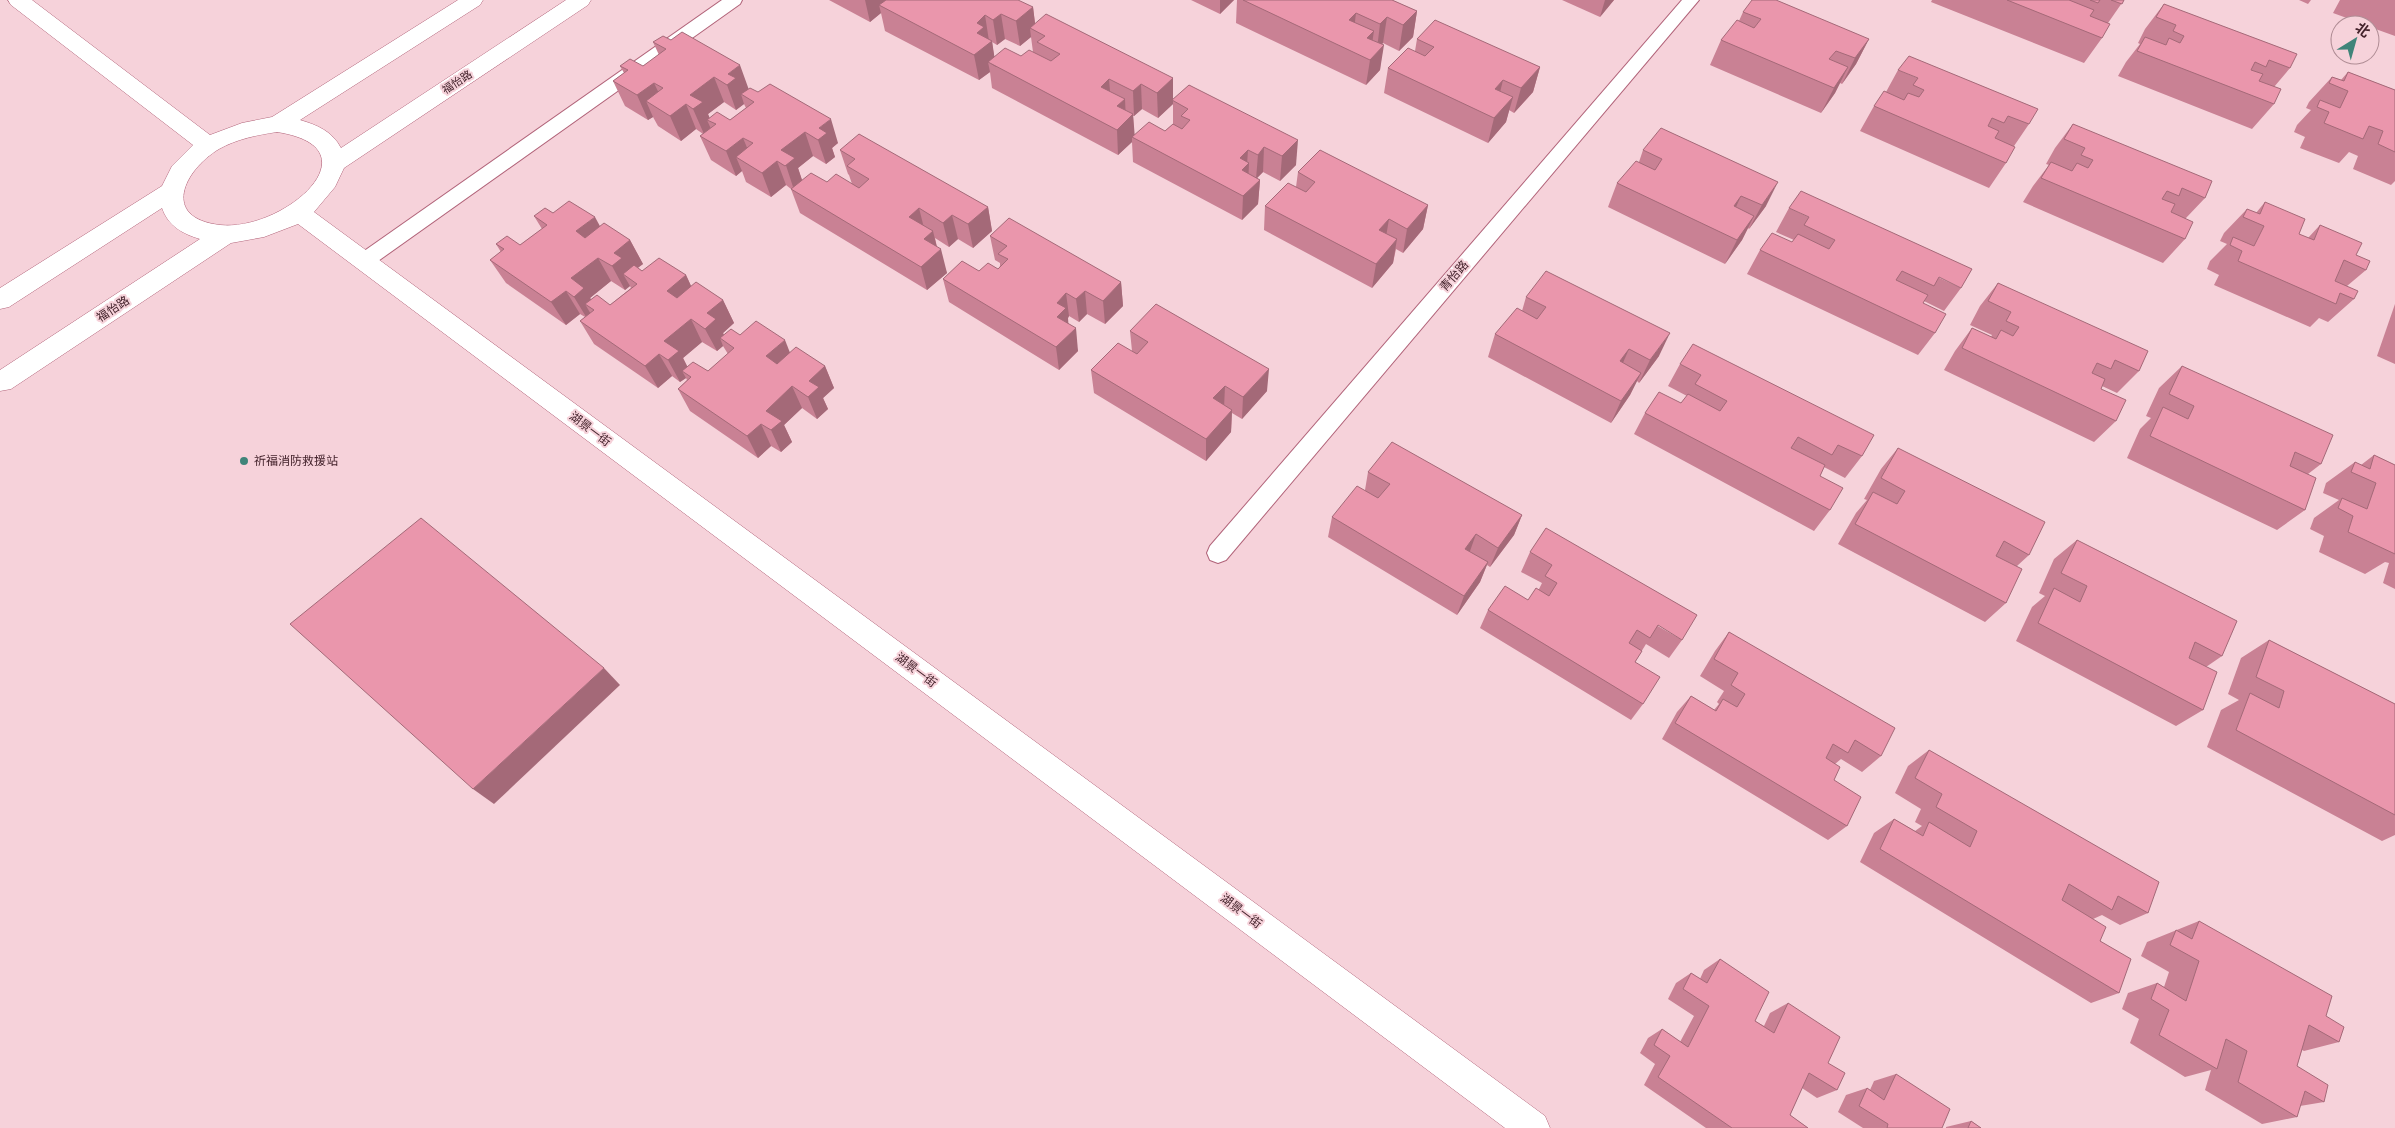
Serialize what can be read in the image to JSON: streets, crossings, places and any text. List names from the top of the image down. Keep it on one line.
{"streets":{"street":["福怡路","湖景一街"],"lane":["青怡路"]},"crossings":[["福怡路","湖景一街"]],"places":["祈福消防救援站"],"north":"top right"}
